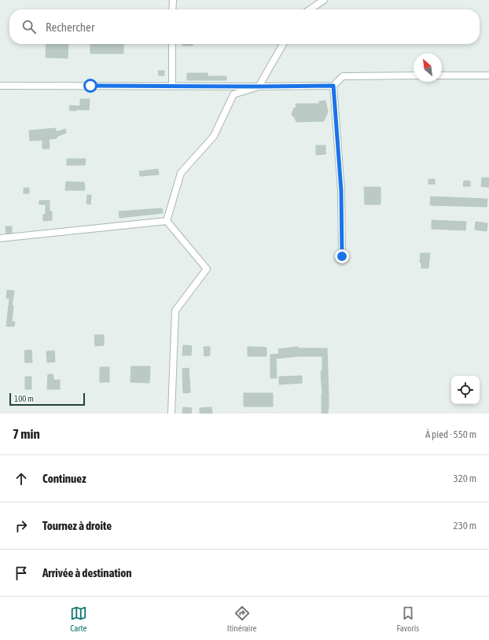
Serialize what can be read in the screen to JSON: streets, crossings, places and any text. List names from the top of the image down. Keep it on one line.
{"scale_bar":"100 m","north":"top left","page":{"search":"Rechercher","scale":"100 m","heading":["7 min","À pied · 550 m"],"list":[["Continuez","320 m"],["Tournez à droite","230 m"],"Arrivée à destination"],"nav":["Carte","Itinéraire","Favoris"]}}
